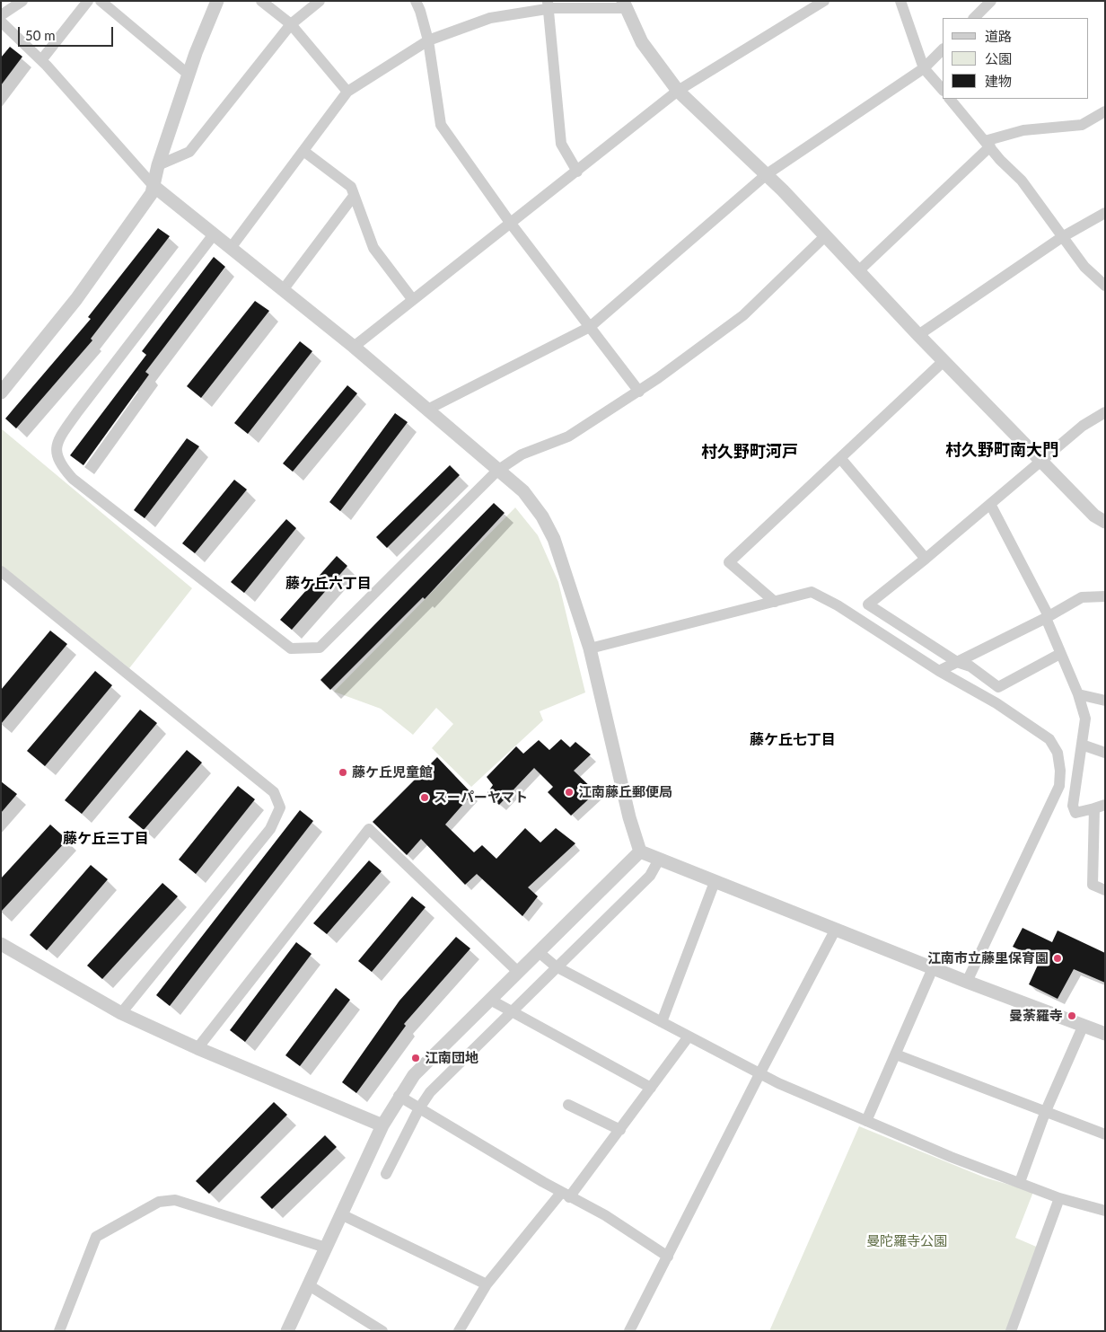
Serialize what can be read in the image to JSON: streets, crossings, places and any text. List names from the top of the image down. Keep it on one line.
{"districts":["村久野町南大門","村久野町河戸","藤ケ丘六丁目","藤ケ丘七丁目","藤ケ丘三丁目"],"parks":["曼陀羅寺公園"],"places":["藤ケ丘児童館","江南藤丘郵便局","スーパーヤマト","江南市立藤里保育園","曼荼羅寺","江南団地"],"legend":["道路","公園","建物"],"scale_bar":"50 m"}
